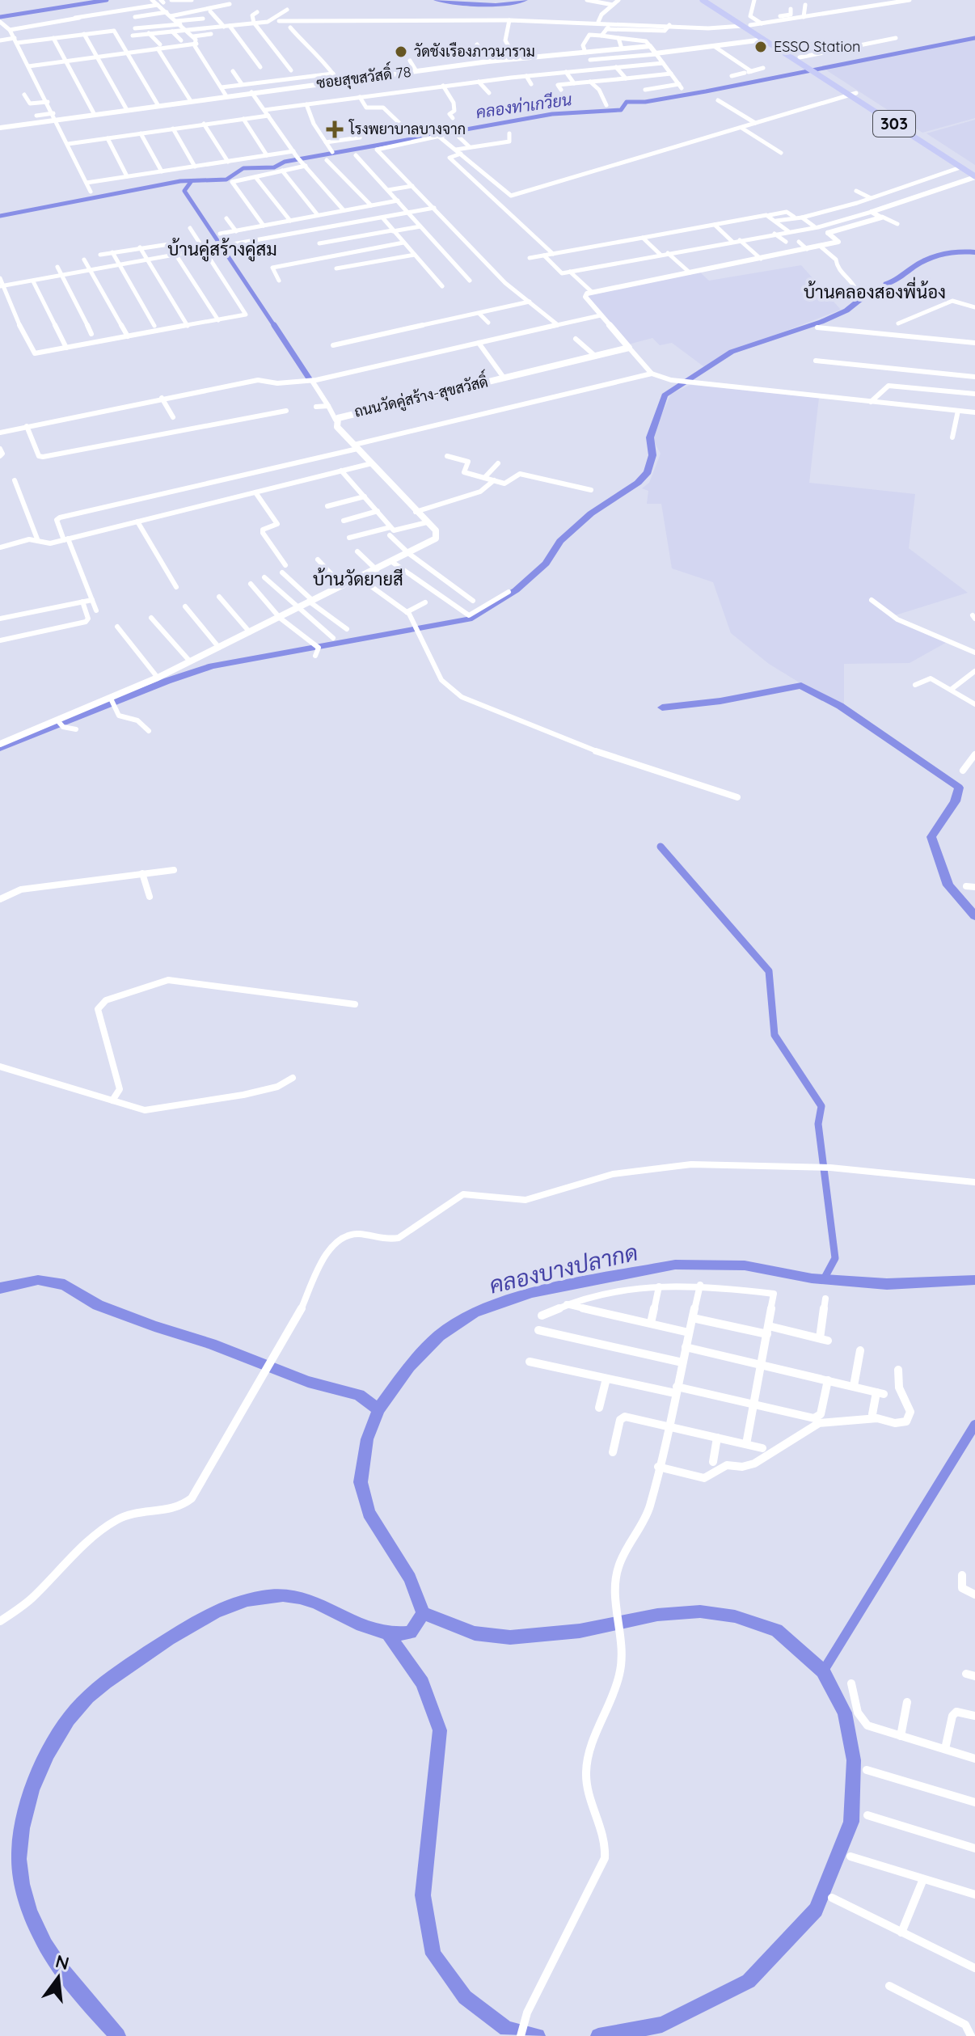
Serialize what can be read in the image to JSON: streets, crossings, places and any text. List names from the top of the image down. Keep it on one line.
{"streets":{"main road":["303"],"street":["ซอยสุขสวัสดิ์ 78","ถนนวัดคู่สร้าง-สุขสวัสดิ์"]},"districts":["บ้านคู่สร้างคู่สม","บ้านคลองสองพี่น้อง","บ้านวัดยายสี"],"water":["คลองท่าเกวียน","คลองบางปลากด"],"places":{"other":["ESSO Station","วัดชังเรืองภาวนาราม"],"health":["โรงพยาบาลบางจาก"]},"north":"top"}
